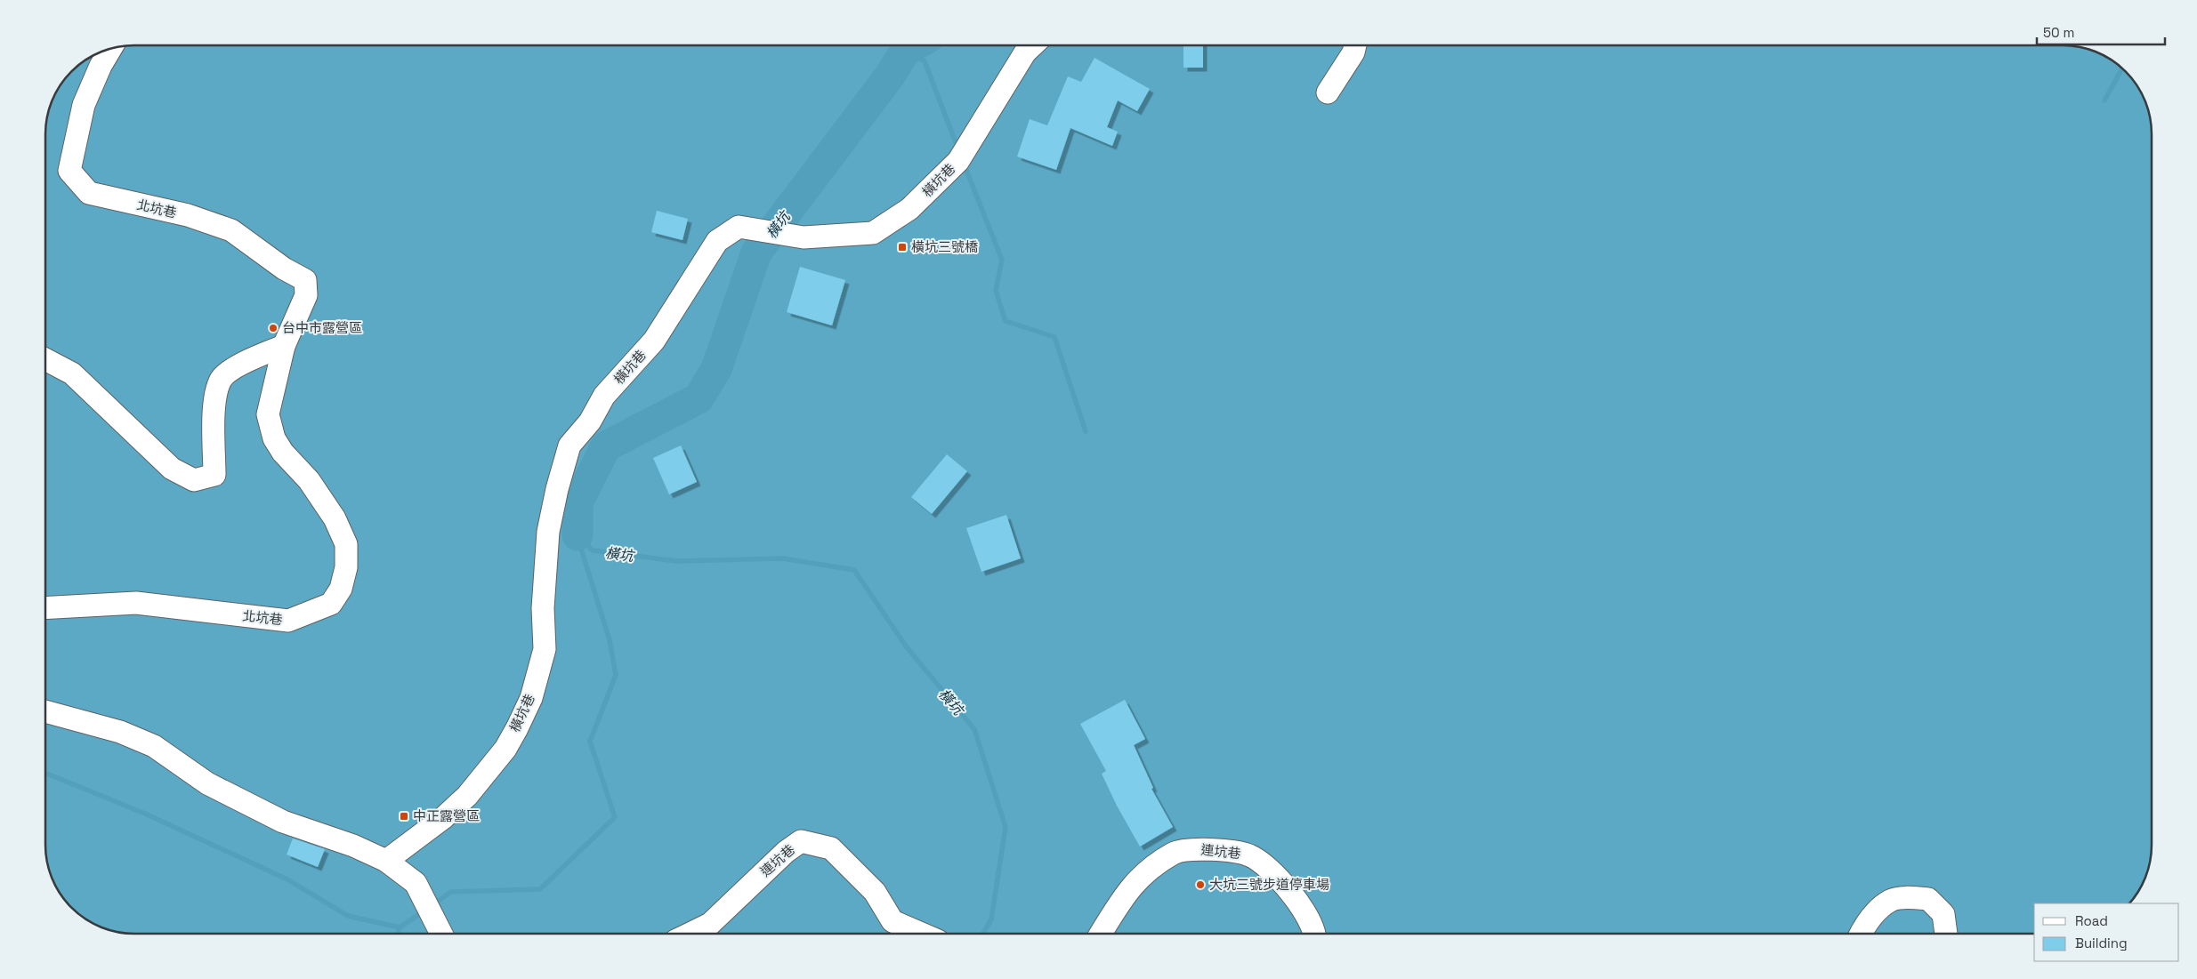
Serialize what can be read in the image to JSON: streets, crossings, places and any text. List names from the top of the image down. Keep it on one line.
{"streets":{"street":["橫坑巷","北坑巷","連坑巷"]},"water":["橫坑"],"places":{"transit":["橫坑三號橋","中正露營區"],"other":["台中市露營區","大坑三號步道停車場"]},"legend":["Road","Building"],"scale_bar":"50 m"}
